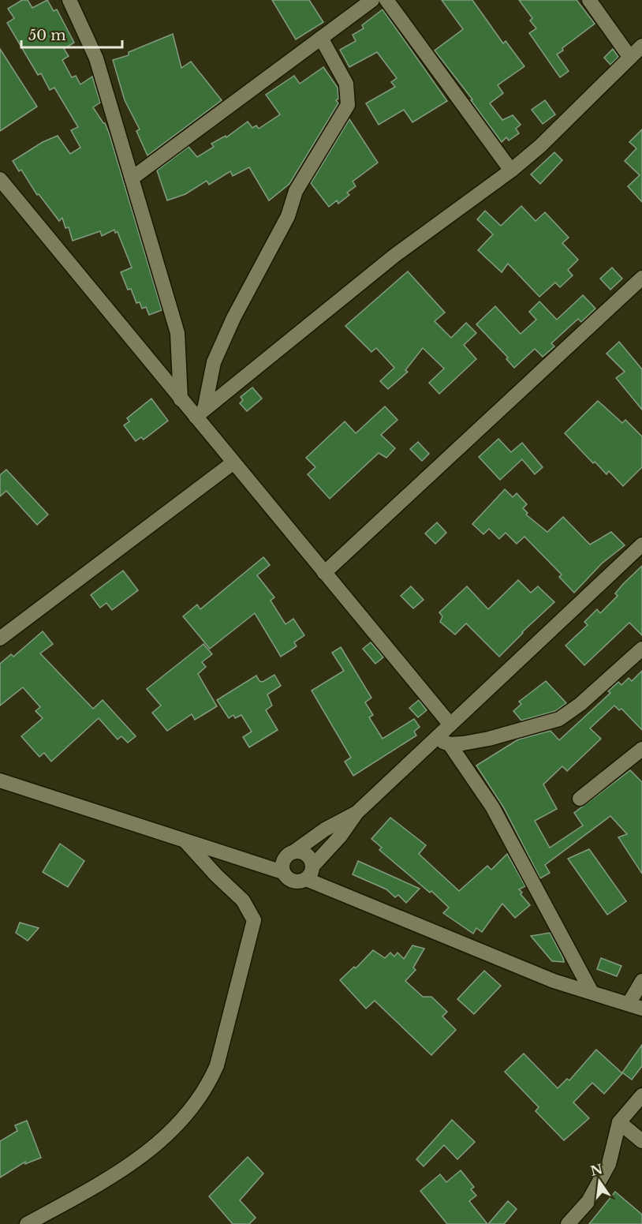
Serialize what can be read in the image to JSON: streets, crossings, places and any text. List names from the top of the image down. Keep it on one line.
{"scale_bar":"50 m","north":"top"}
